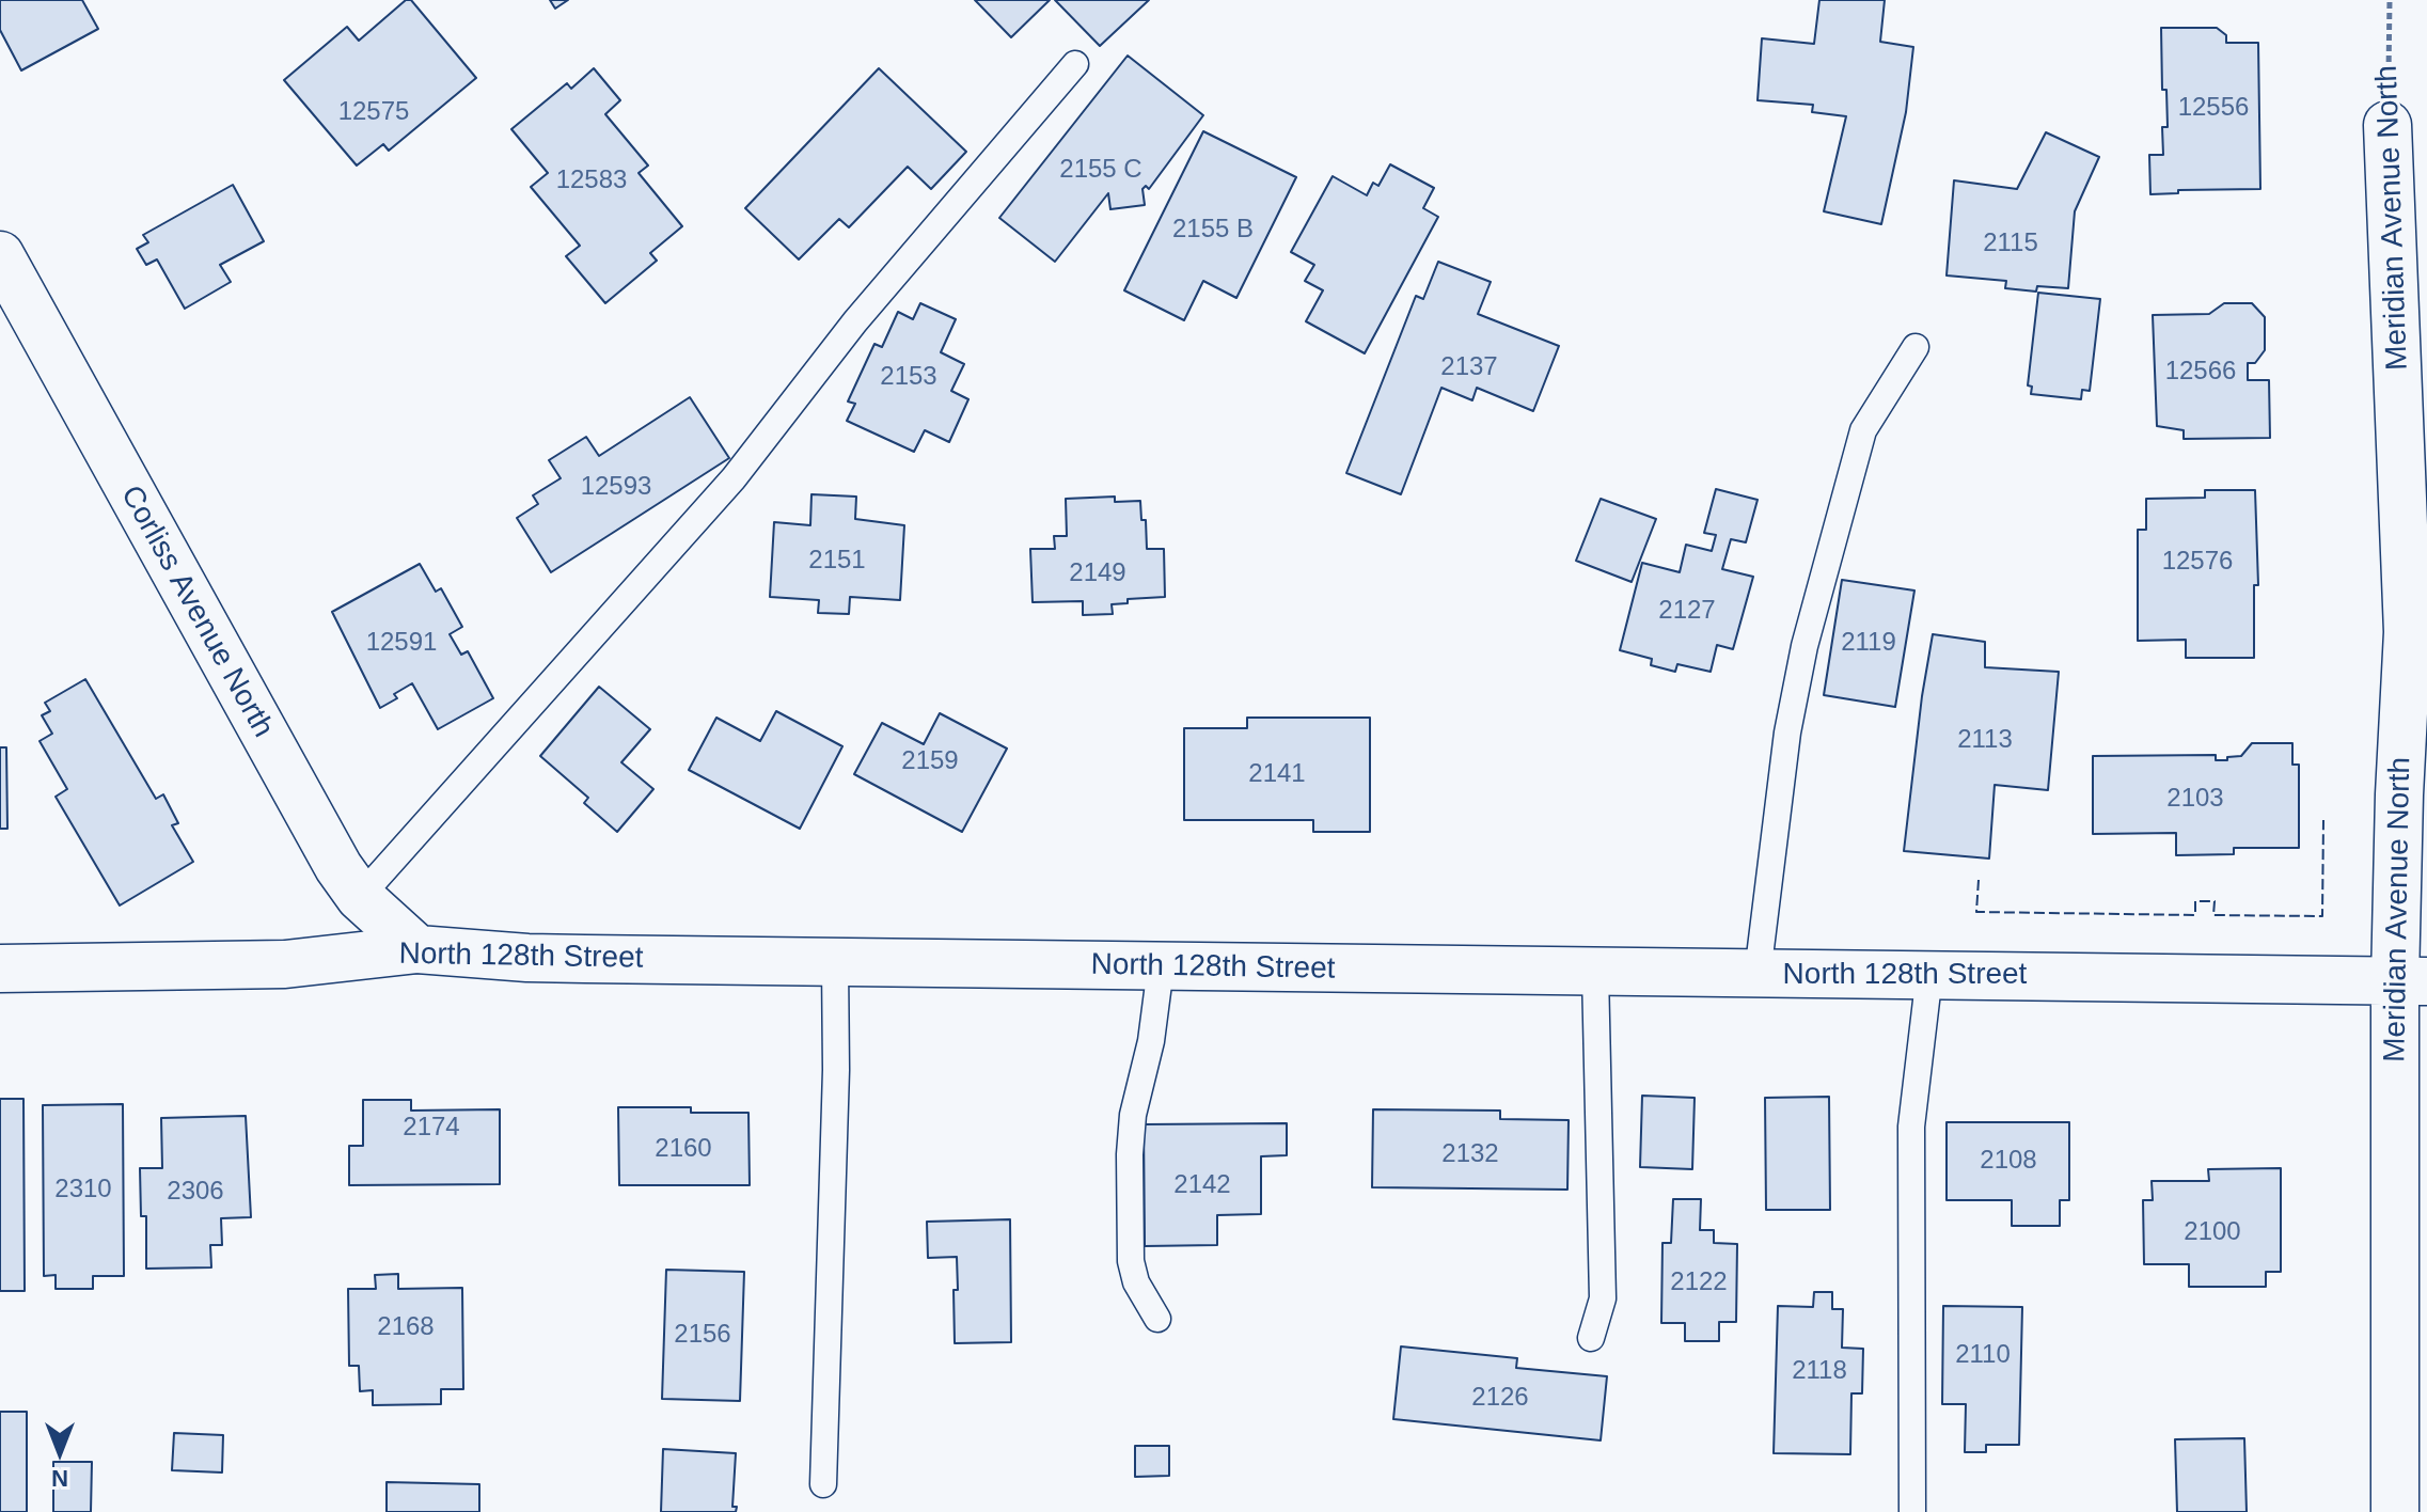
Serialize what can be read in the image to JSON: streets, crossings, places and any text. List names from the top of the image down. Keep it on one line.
{"streets":{"street":["Meridian Avenue North","Corliss Avenue North","North 128th Street"]},"crossings":[["Meridian Avenue North","North 128th Street"],["Corliss Avenue North","North 128th Street"]],"house_numbers":["12556","12575","2155 C","12583","2155 B","2115","2137","12566","2153","12593","2151","12576","2149","2127","12591","2119","2113","2159","2141","2103","2174","2160","2132","2108","2142","2310","2306","2100","2122","2168","2156","2110","2118","2126"],"north":"bottom"}
